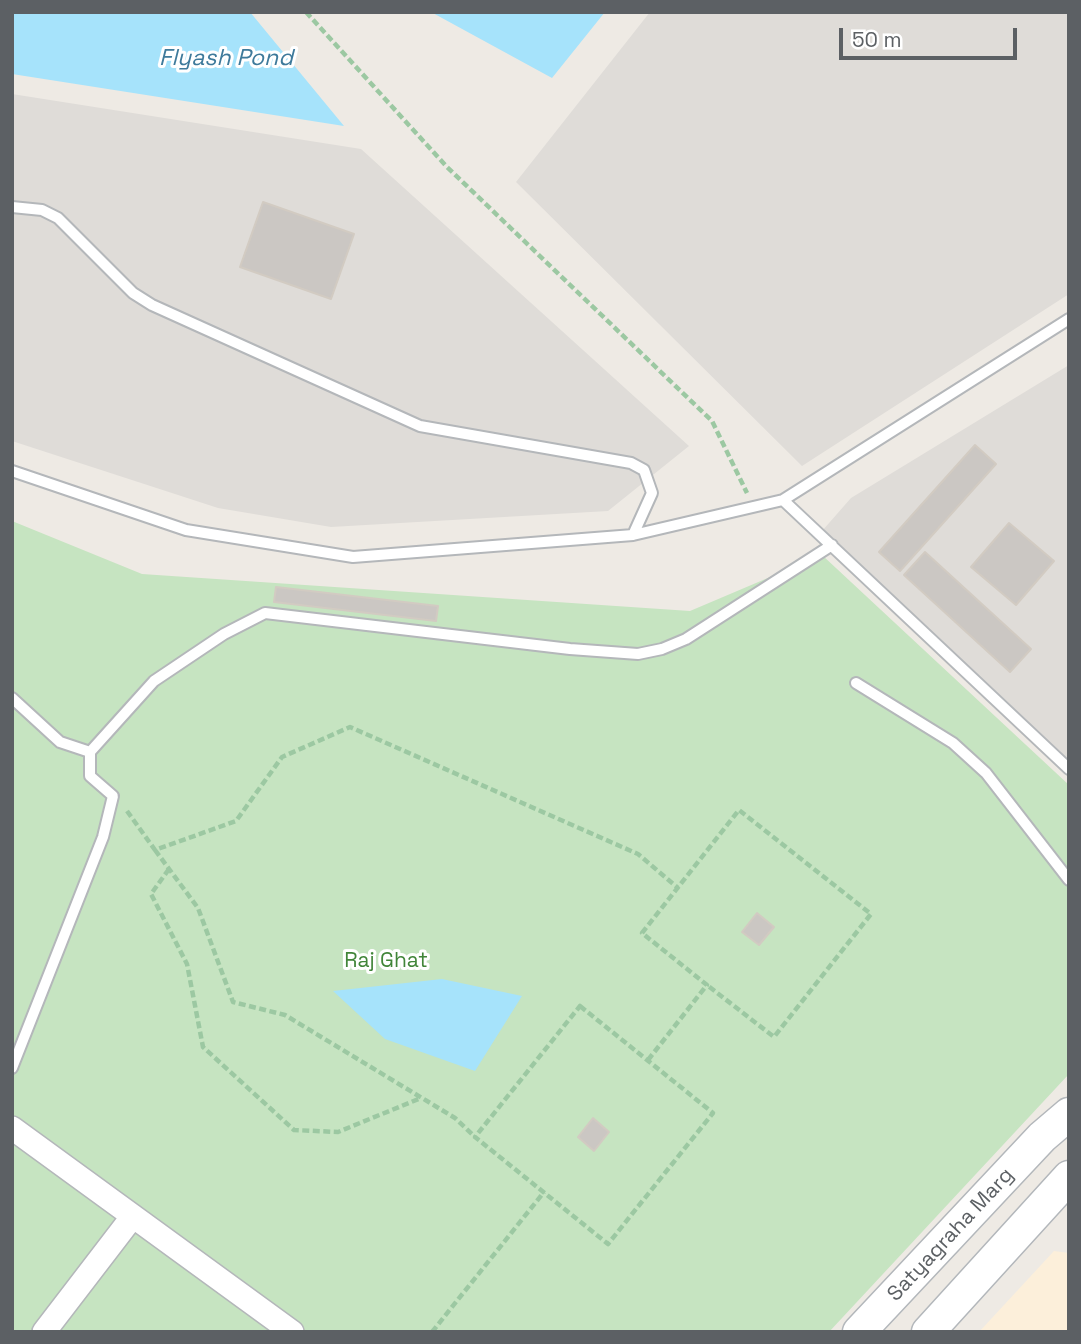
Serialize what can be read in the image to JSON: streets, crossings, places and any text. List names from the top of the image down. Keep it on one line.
{"streets":{"main road":["Satyagraha Marg"]},"water":["Flyash Pond"],"parks":["Raj Ghat"],"scale_bar":"50 m"}
